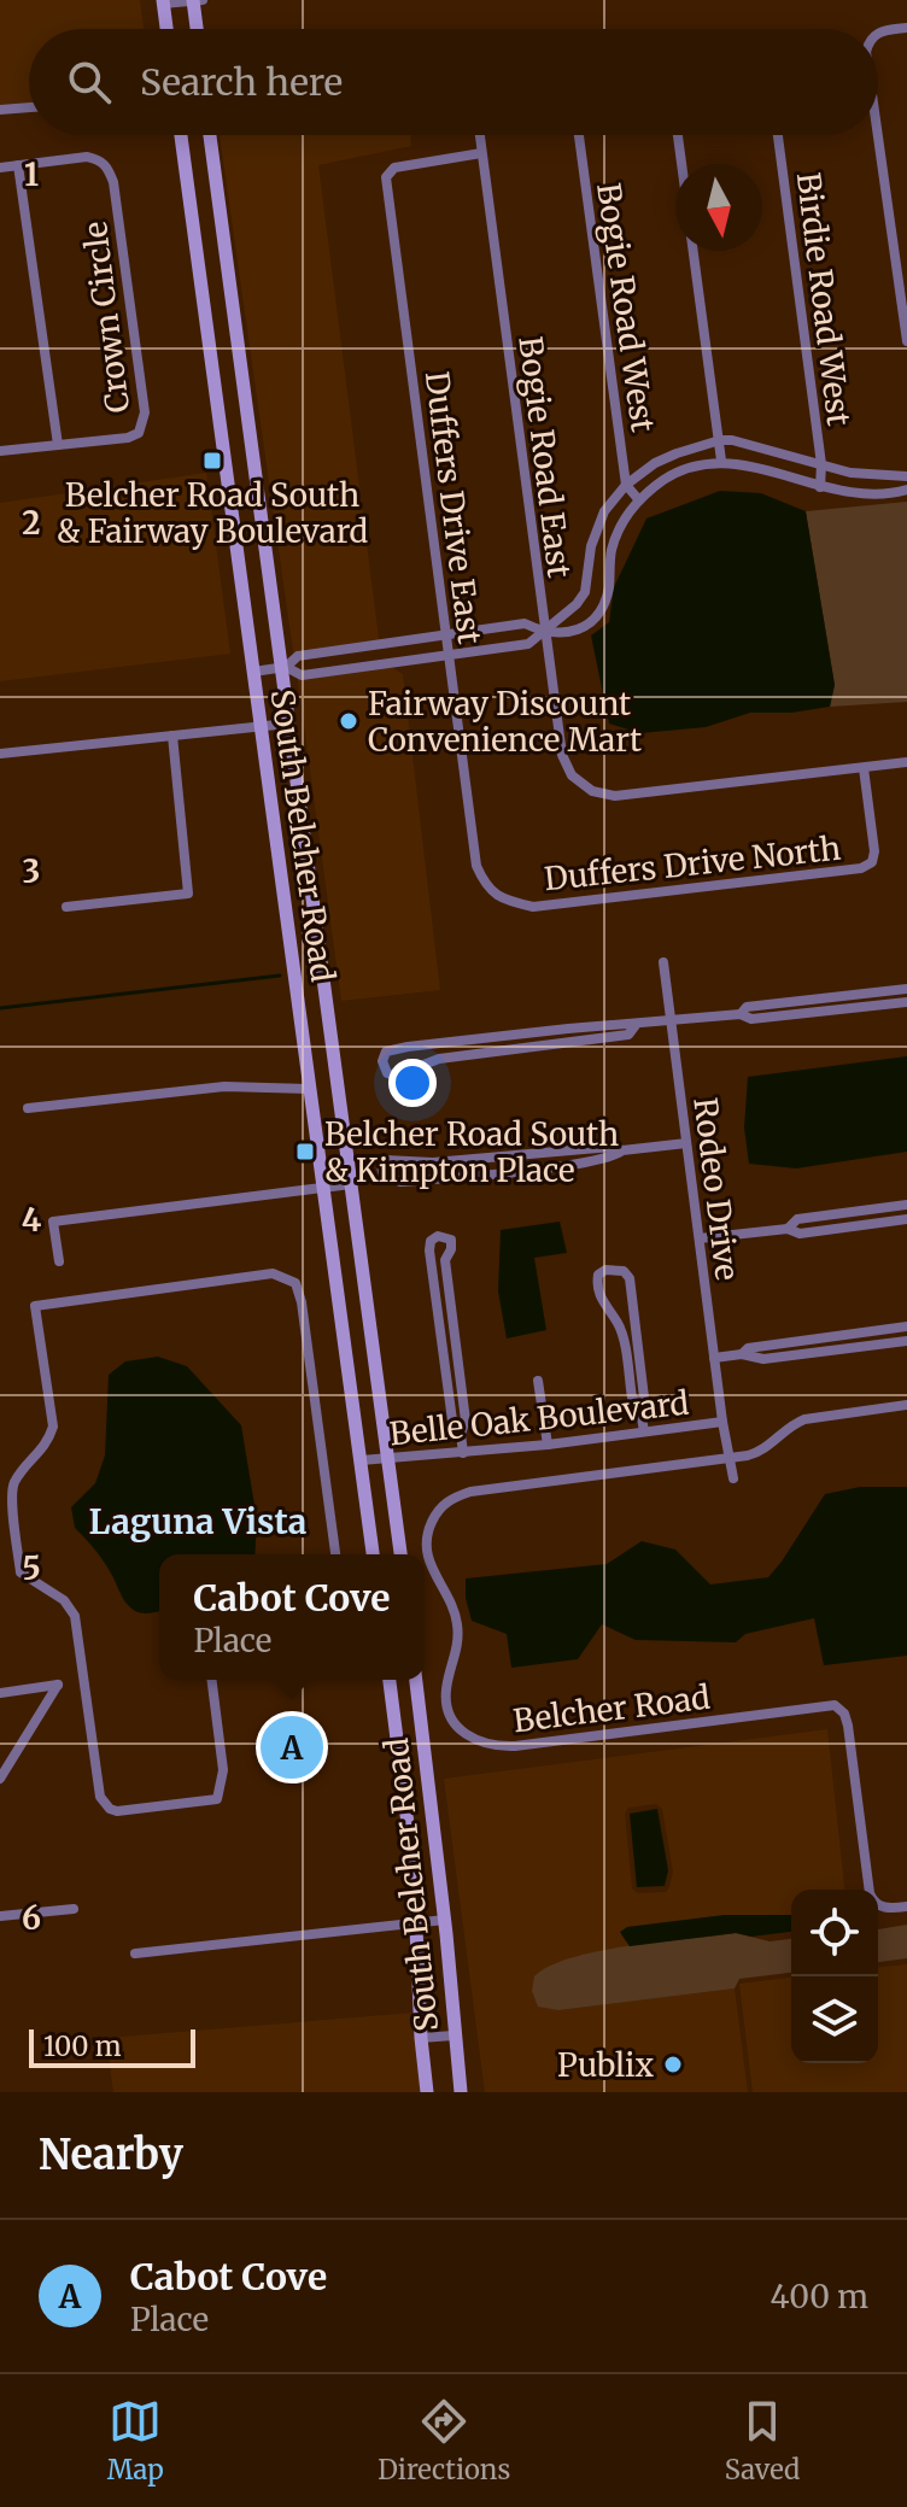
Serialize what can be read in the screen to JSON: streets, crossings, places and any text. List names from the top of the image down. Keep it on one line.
{"streets":{"main road":["South Belcher Road"],"street":["Birdie Road West","Bogie Road West","Crown Circle","Bogie Road East","Duffers Drive East","Duffers Drive North","Rodeo Drive","Belle Oak Boulevard","Belcher Road"]},"crossings":[["Bogie Road East","Duffers Drive East"],["Bogie Road East","Duffers Drive North"],["Duffers Drive East","Duffers Drive North"],["South Belcher Road","Belle Oak Boulevard"],["Rodeo Drive","Belle Oak Boulevard"]],"districts":["Laguna Vista"],"places":{"transit":["Belcher Road South & Fairway Boulevard","Belcher Road South & Kimpton Place"],"other":["Fairway Discount Convenience Mart","Publix"]},"scale_bar":"100 m","north":"bottom","page":{"search":"Search here","popup":["Cabot Cove","Place"],"pins":"A","scale":"100 m","heading":"Nearby","list":[{"mark":"A","name":"Cabot Cove","note":"Place","value":"400 m"}],"nav":["Map","Directions","Saved"]},"grid":{"rows":["1","2","3","4","5","6"]}}
